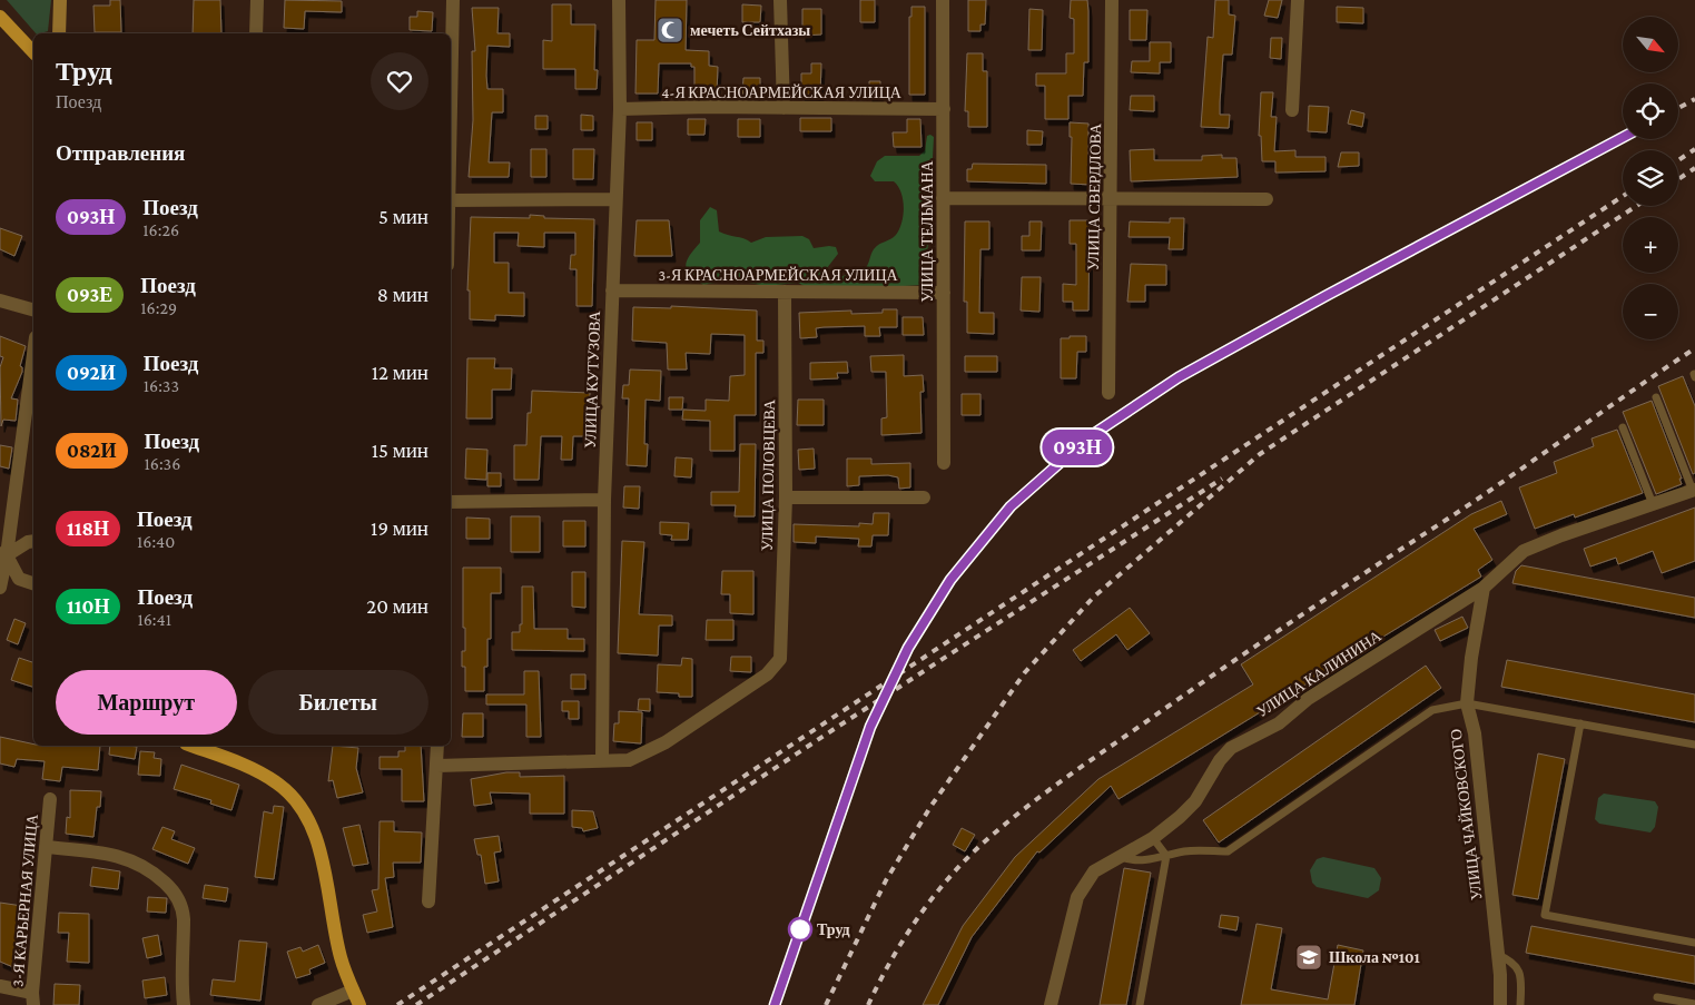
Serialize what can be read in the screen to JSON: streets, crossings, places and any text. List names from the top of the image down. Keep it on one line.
{"streets":{"street":["4-Я КРАСНОАРМЕЙСКАЯ УЛИЦА","УЛИЦА СВЕРДЛОВА","УЛИЦА ТЕЛЬМАНА","3-Я КРАСНОАРМЕЙСКАЯ УЛИЦА","УЛИЦА КУТУЗОВА","УЛИЦА ПОЛОВЦЕВА","УЛИЦА КАЛИНИНА","УЛИЦА ЧАЙКОВСКОГО","3-Я КАРЬЕРНАЯ УЛИЦА"]},"crossings":[["4-Я КРАСНОАРМЕЙСКАЯ УЛИЦА","УЛИЦА ТЕЛЬМАНА"],["4-Я КРАСНОАРМЕЙСКАЯ УЛИЦА","УЛИЦА КУТУЗОВА"],["УЛИЦА ТЕЛЬМАНА","3-Я КРАСНОАРМЕЙСКАЯ УЛИЦА"],["3-Я КРАСНОАРМЕЙСКАЯ УЛИЦА","УЛИЦА КУТУЗОВА"],["3-Я КРАСНОАРМЕЙСКАЯ УЛИЦА","УЛИЦА ПОЛОВЦЕВА"],["УЛИЦА КУТУЗОВА","УЛИЦА ПОЛОВЦЕВА"],["УЛИЦА КАЛИНИНА","УЛИЦА ЧАЙКОВСКОГО"]],"places":{"mosque":["мечеть Сейтхазы"],"other":["Труд"],"school or university":["Школа №101"]},"north":"bottom right","page":{"on_map":"093Н","map_buttons":["+","−"],"heading":[["Труд","Поезд"],"Отправления"],"list":[{"mark":"093Н","name":"Поезд","note":"16:26","value":"5 мин"},{"mark":"093Е","name":"Поезд","note":"16:29","value":"8 мин"},{"mark":"092И","name":"Поезд","note":"16:33","value":"12 мин"},{"mark":"082И","name":"Поезд","note":"16:36","value":"15 мин"},{"mark":"118Н","name":"Поезд","note":"16:40","value":"19 мин"},{"mark":"110Н","name":"Поезд","note":"16:41","value":"20 мин"}],"buttons":["Маршрут","Билеты"]}}
